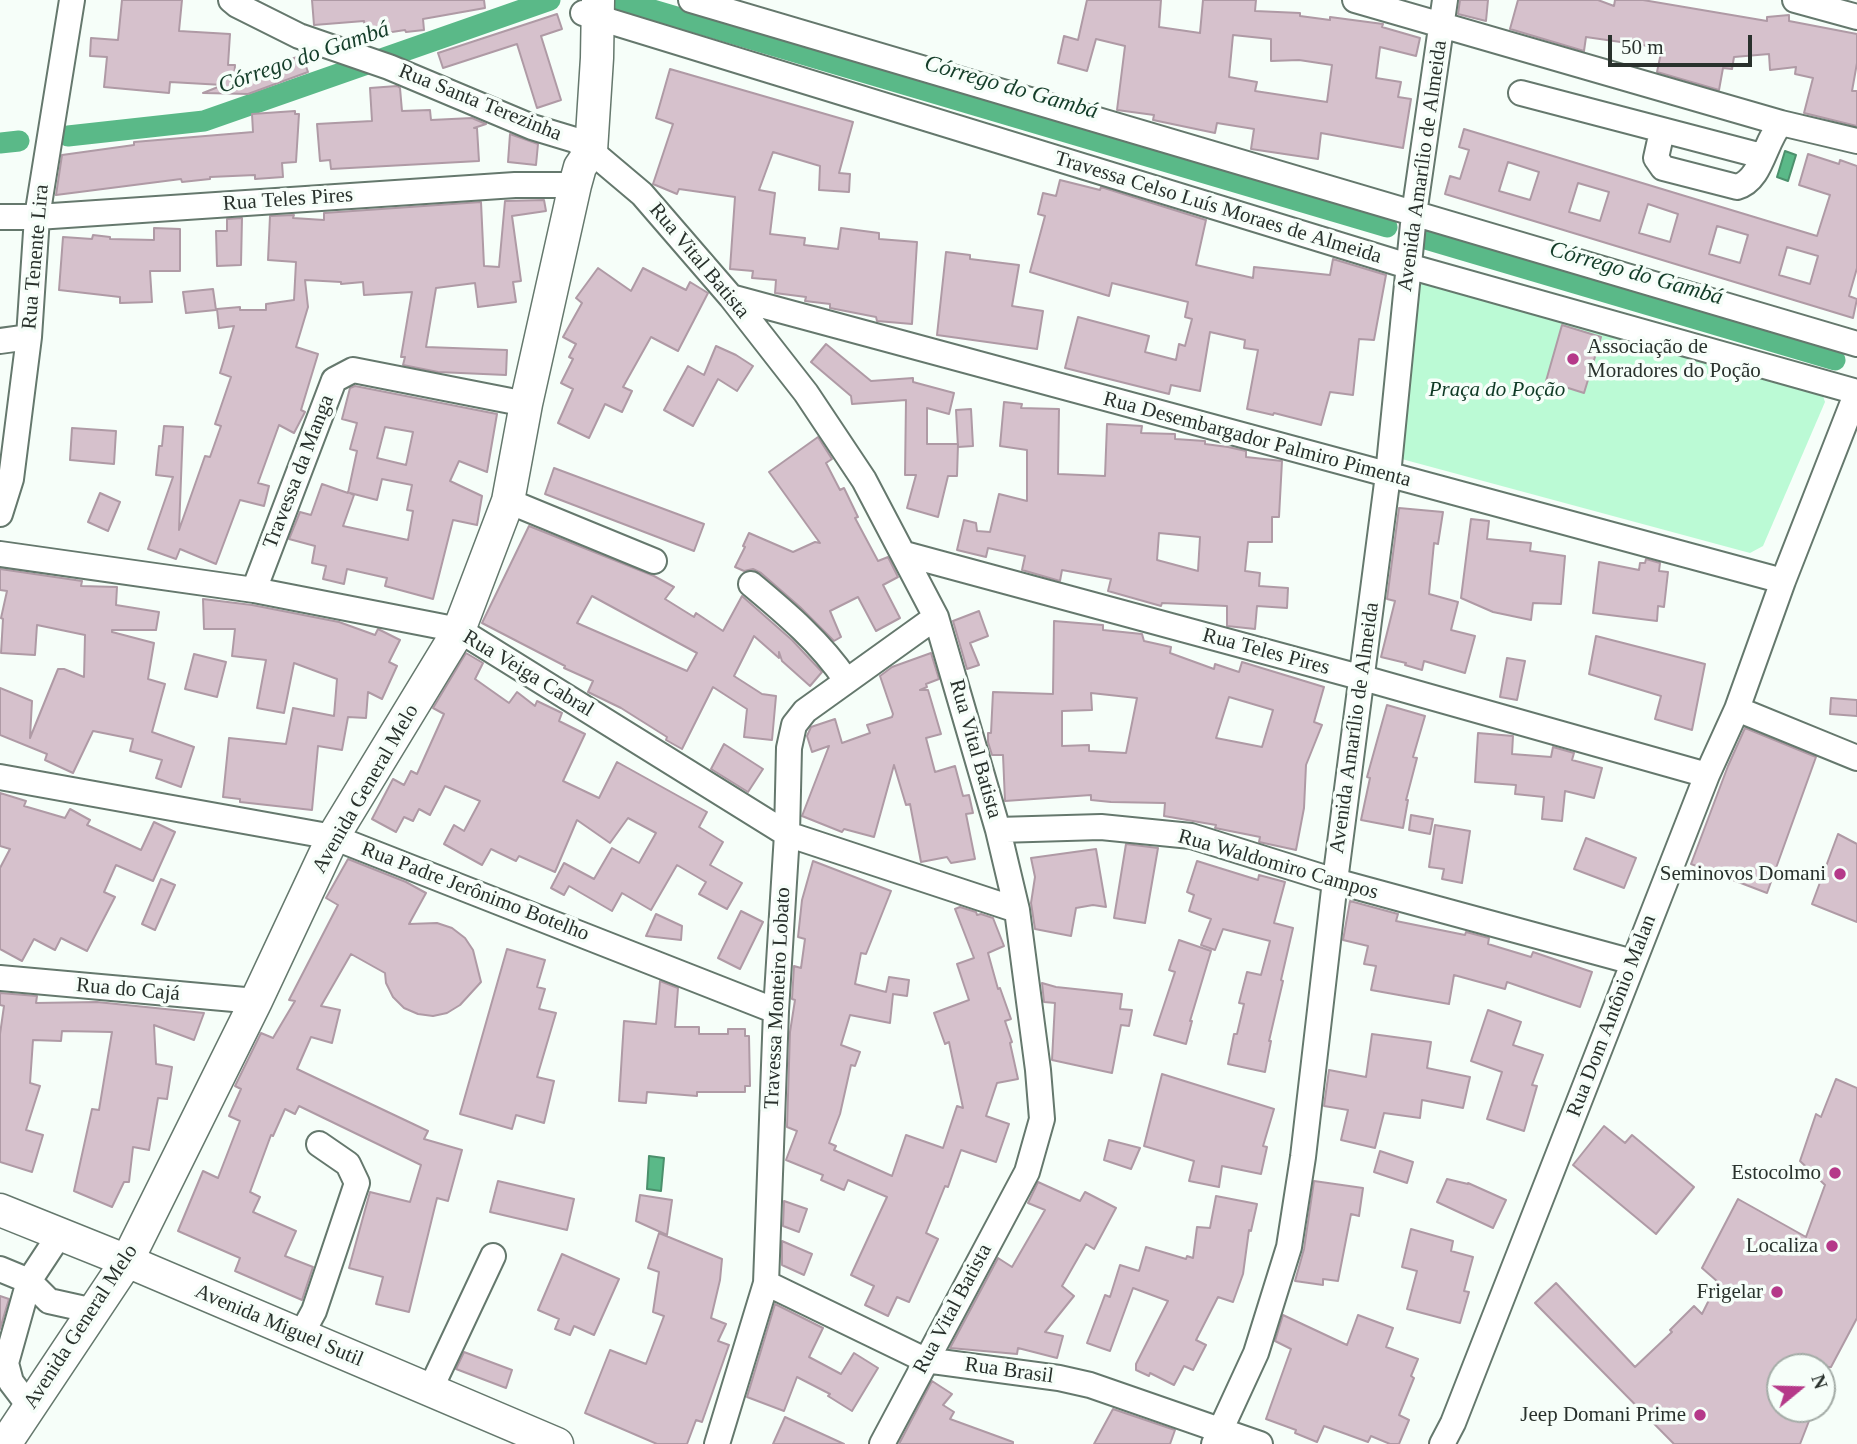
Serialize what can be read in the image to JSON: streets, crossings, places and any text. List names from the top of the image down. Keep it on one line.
{"streets":{"main road":["Avenida General Melo","Avenida Miguel Sutil"],"street":["Rua Santa Terezinha","Avenida Amarílio de Almeida","Rua Teles Pires","Travessa Celso Luís Moraes de Almeida","Rua Tenente Lira","Rua Vital Batista","Rua Desembargador Palmiro Pimenta","Travessa da Manga","Rua Veiga Cabral","Rua Waldomiro Campos","Rua Padre Jerônimo Botelho","Rua do Cajá","Travessa Monteiro Lobato","Rua Dom Antônio Malan","Rua Brasil"]},"crossings":[["Rua Santa Terezinha","Rua Teles Pires"],["Rua Santa Terezinha","Rua Vital Batista"],["Rua Santa Terezinha","Avenida General Melo"],["Avenida Amarílio de Almeida","Rua Teles Pires"],["Avenida Amarílio de Almeida","Travessa Celso Luís Moraes de Almeida"],["Avenida Amarílio de Almeida","Rua Desembargador Palmiro Pimenta"],["Avenida Amarílio de Almeida","Rua Waldomiro Campos"],["Avenida Amarílio de Almeida","Rua Brasil"],["Rua Teles Pires","Rua Tenente Lira"],["Rua Teles Pires","Rua Vital Batista"],["Rua Teles Pires","Avenida General Melo"],["Rua Teles Pires","Rua Dom Antônio Malan"],["Travessa Celso Luís Moraes de Almeida","Avenida General Melo"],["Travessa Celso Luís Moraes de Almeida","Rua Dom Antônio Malan"],["Rua Vital Batista","Rua Desembargador Palmiro Pimenta"],["Rua Vital Batista","Rua Veiga Cabral"],["Rua Vital Batista","Avenida General Melo"],["Rua Vital Batista","Rua Waldomiro Campos"],["Rua Vital Batista","Travessa Monteiro Lobato"],["Rua Vital Batista","Rua Brasil"],["Rua Desembargador Palmiro Pimenta","Rua Dom Antônio Malan"],["Travessa da Manga","Rua Veiga Cabral"],["Travessa da Manga","Avenida General Melo"],["Rua Veiga Cabral","Avenida General Melo"],["Rua Veiga Cabral","Travessa Monteiro Lobato"],["Avenida General Melo","Rua Padre Jerônimo Botelho"],["Avenida General Melo","Rua do Cajá"],["Avenida General Melo","Avenida Miguel Sutil"],["Rua Waldomiro Campos","Rua Dom Antônio Malan"],["Rua Padre Jerônimo Botelho","Travessa Monteiro Lobato"],["Travessa Monteiro Lobato","Rua Brasil"]],"water":["Córrego do Gambá"],"parks":["Praça do Poção"],"places":["Associação de Moradores do Poção","Seminovos Domani","Estocolmo","Localiza","Frigelar","Jeep Domani Prime"],"scale_bar":"50 m","north":"right"}
